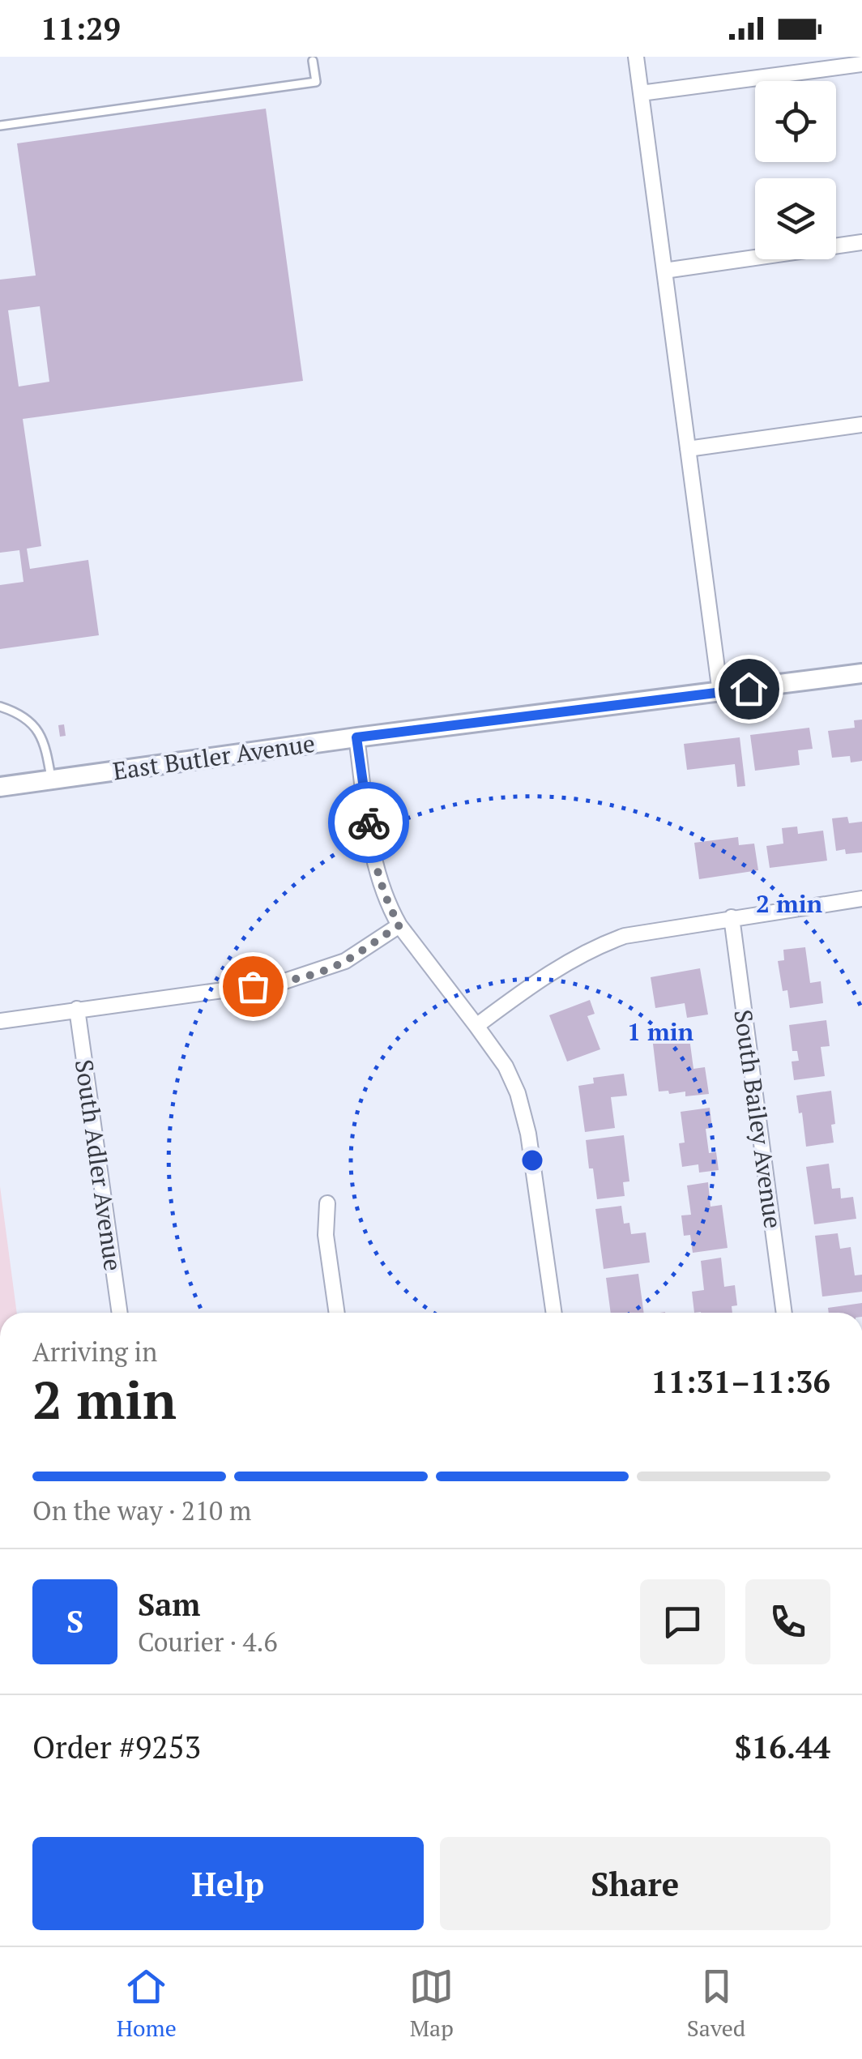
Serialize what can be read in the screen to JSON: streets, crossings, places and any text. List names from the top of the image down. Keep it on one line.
{"streets":{"street":["East Butler Avenue","South Bailey Avenue","South Adler Avenue"]},"page":{"status":"11:29","heading":["2 min","Arriving in","11:31–11:36"],"panel":["Sam","Courier · 4.6","Order #9253","$16.44"],"bar":"On the way · 210 m","round":"S","buttons":["Help","Share"],"tabs":["Home","Map","Saved"]},"rings":["2 min","1 min"]}
